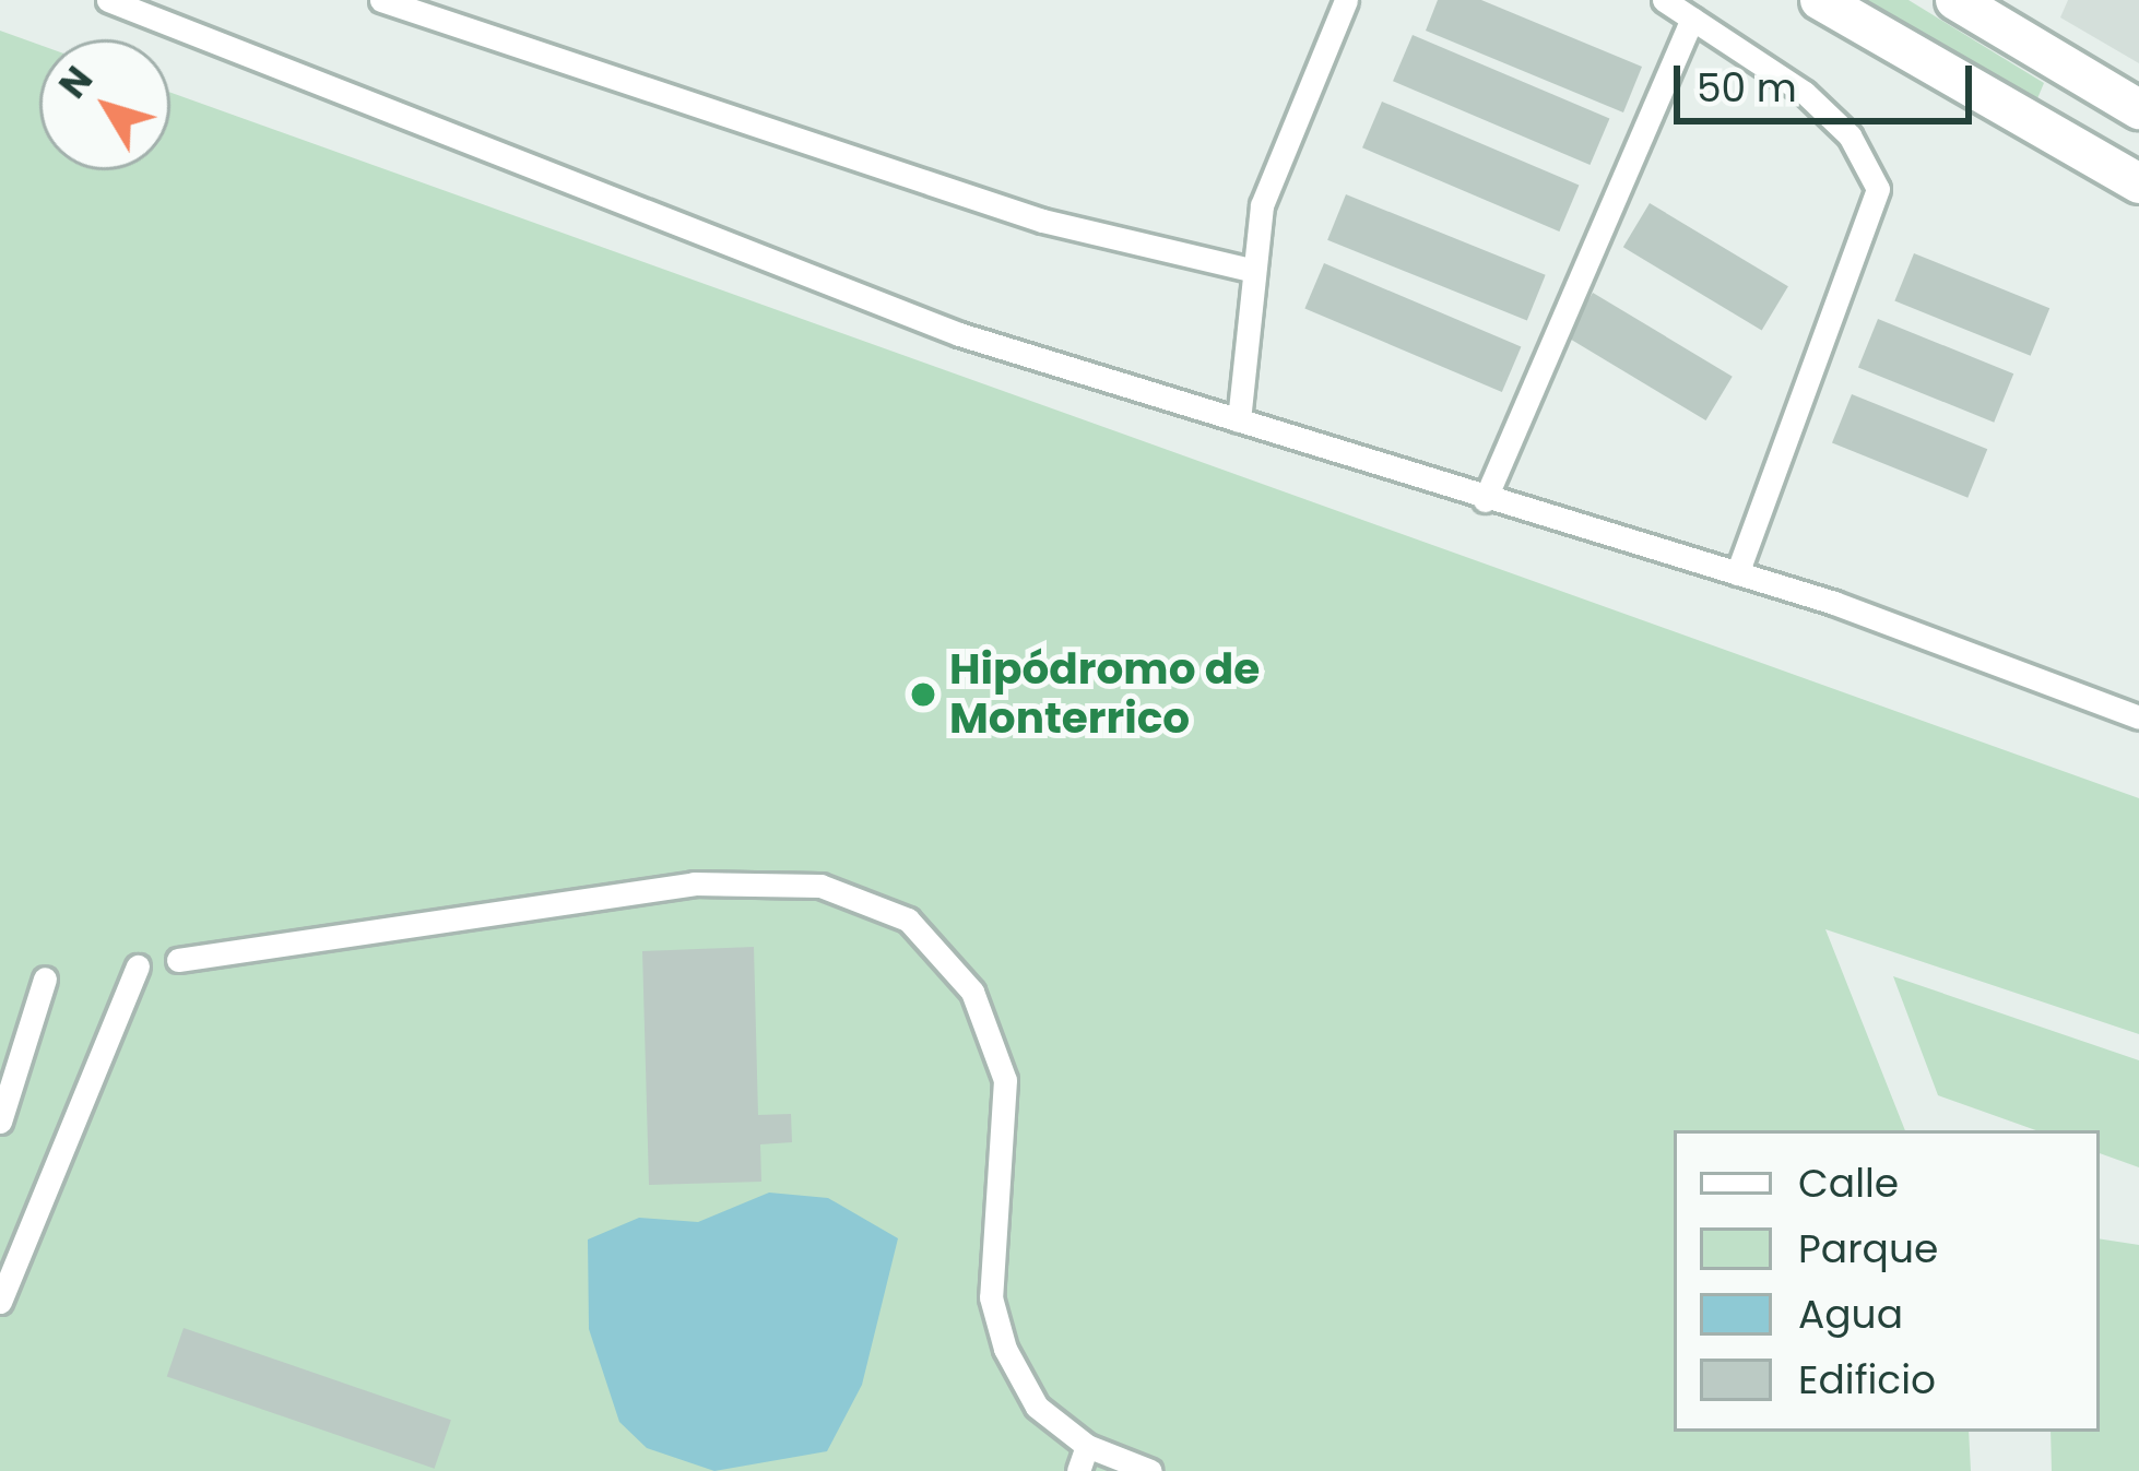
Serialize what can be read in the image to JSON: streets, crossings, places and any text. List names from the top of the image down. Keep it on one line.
{"places":["Hipódromo de Monterrico"],"legend":["Calle","Parque","Agua","Edificio"],"scale_bar":"50 m","north":"top left"}
